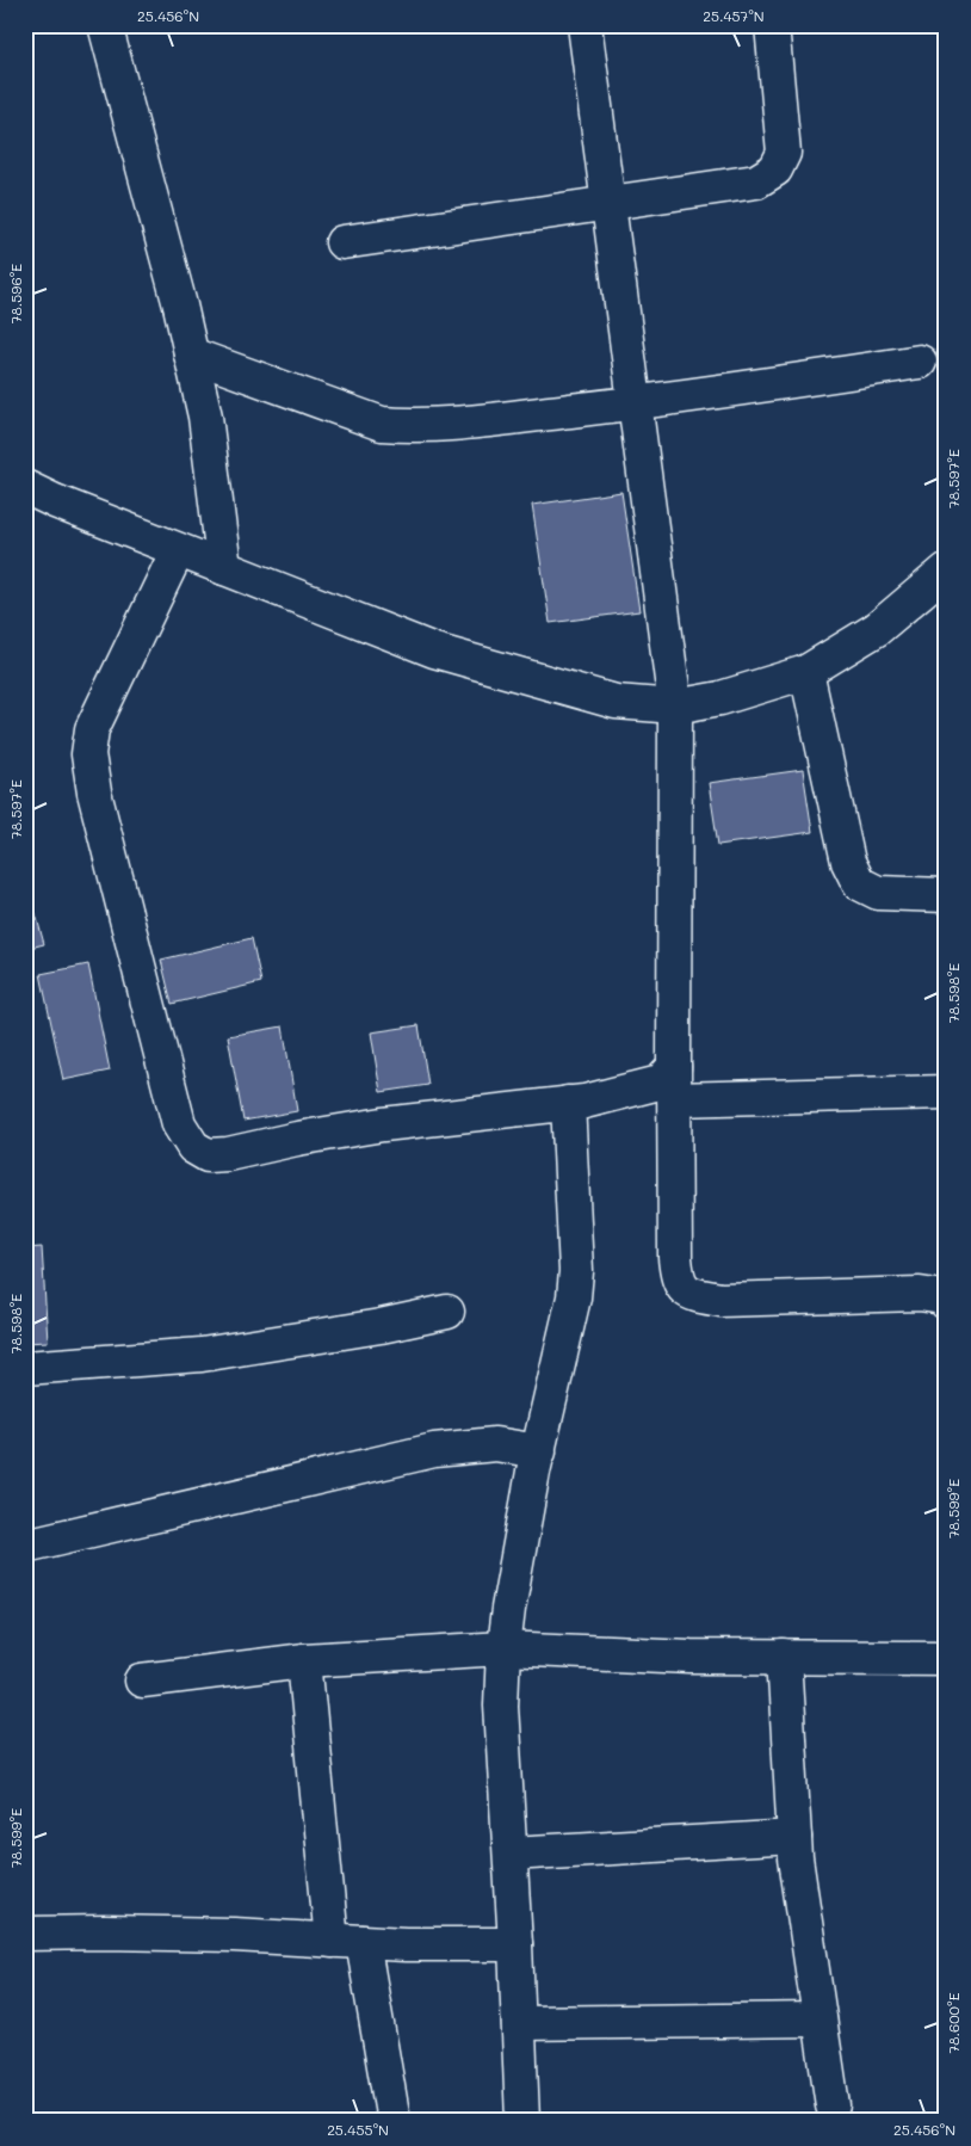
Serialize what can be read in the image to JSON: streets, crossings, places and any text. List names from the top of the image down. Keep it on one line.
{"coordinates":["25.456°N","25.457°N","78.596°E","78.597°E","78.598°E","78.599°E","78.600°E","25.455°N"]}
